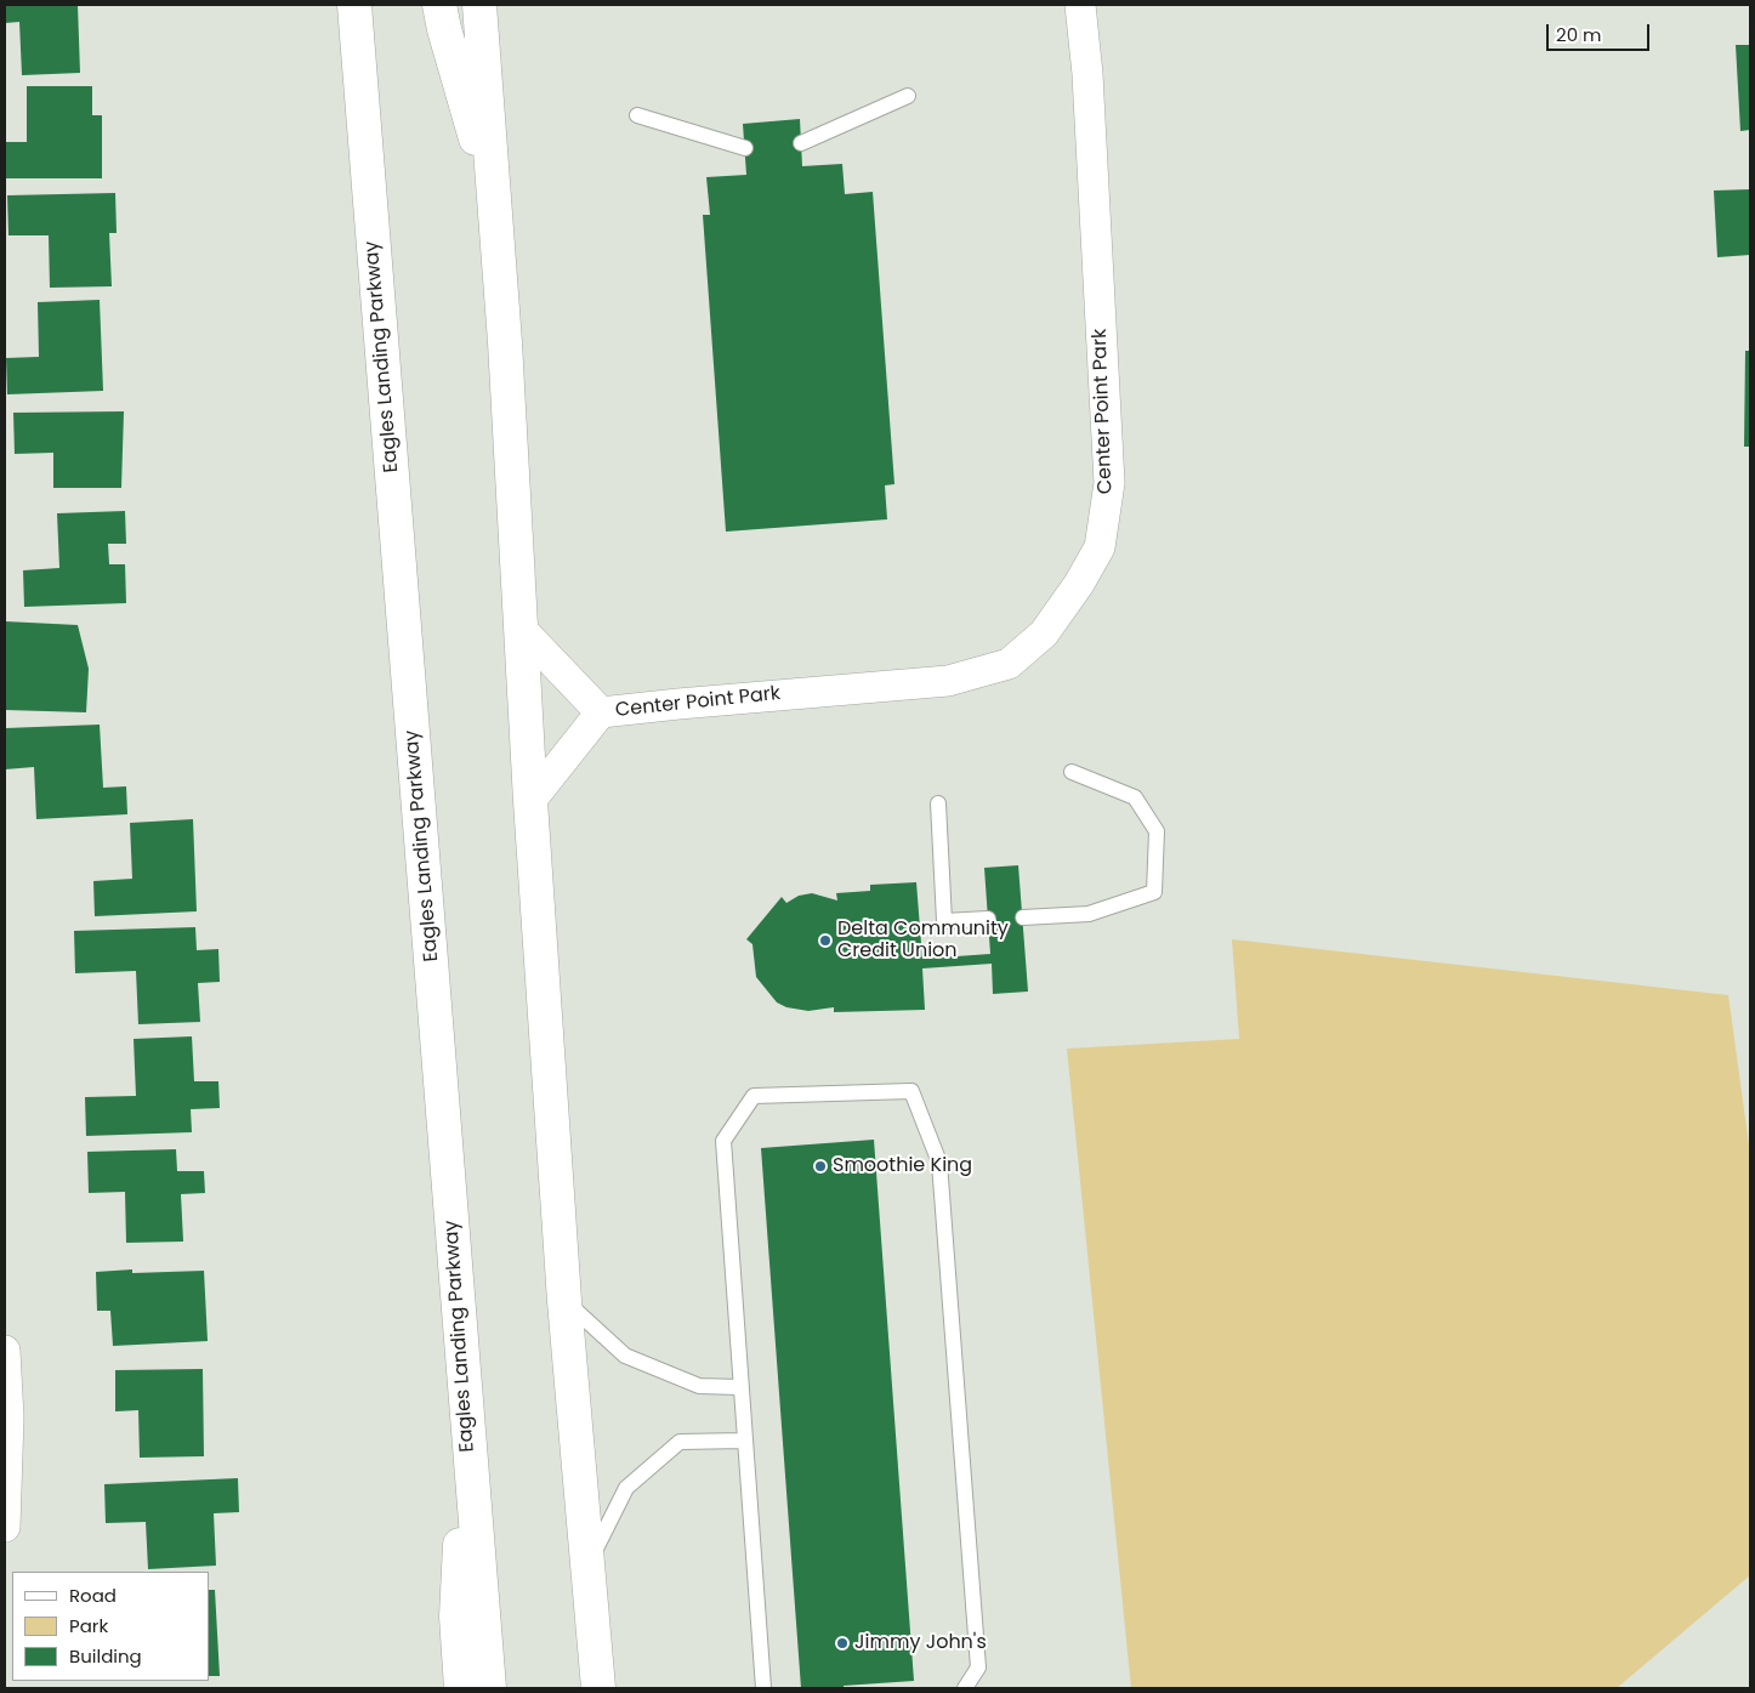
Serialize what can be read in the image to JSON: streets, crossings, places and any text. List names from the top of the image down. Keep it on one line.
{"streets":{"main road":["Eagles Landing Parkway"],"street":["Center Point Park"]},"places":["Delta Community Credit Union","Smoothie King","Jimmy John's"],"legend":["Road","Park","Building"],"scale_bar":"20 m"}
